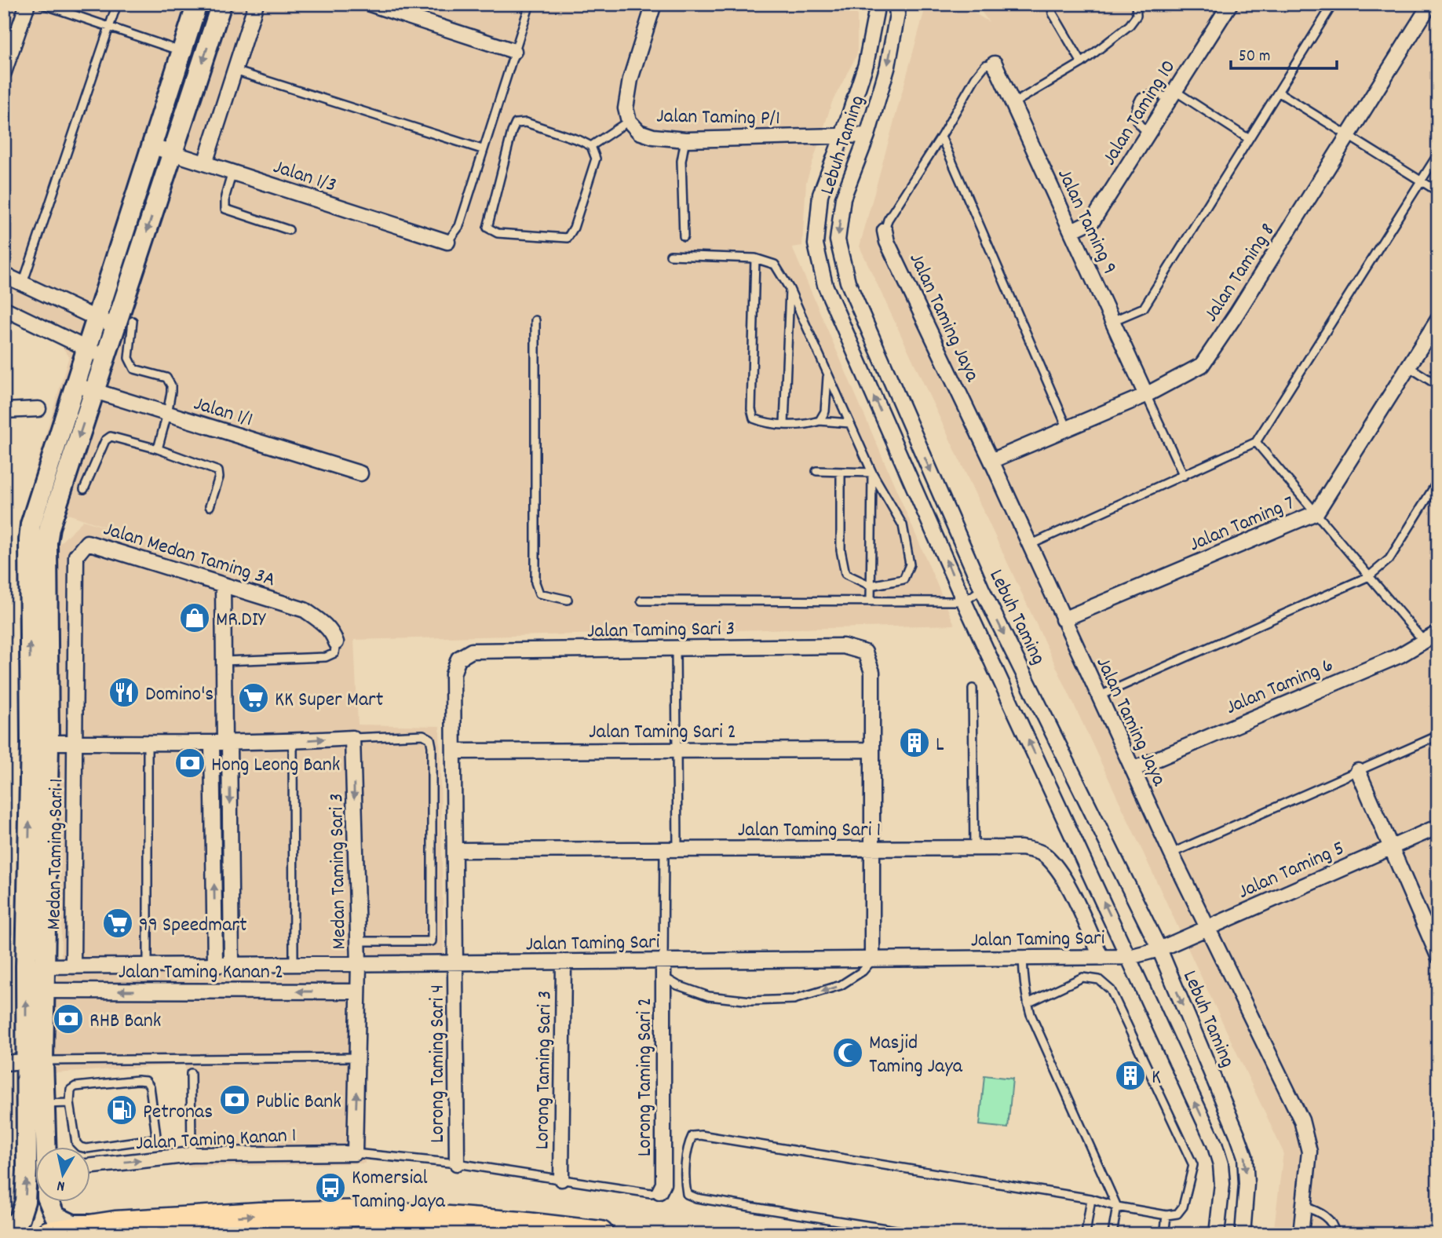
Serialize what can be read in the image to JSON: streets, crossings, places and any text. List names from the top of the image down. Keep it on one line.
{"streets":{"street":["Jalan Taming 10","Jalan Taming P/1","Lebuh Taming","Jalan 1/3","Jalan Taming 9","Jalan Taming 8","Jalan Taming Jaya","Jalan 1/1","Jalan Taming 7","Jalan Medan Taming 3A","Jalan Taming Sari 3","Jalan Taming 6","Jalan Taming Sari 2","Jalan Taming Sari 1","Medan Taming Sari 1","Jalan Taming 5","Medan Taming Sari 3","Jalan Taming Sari","Jalan Taming Kanan 2","Lorong Taming Sari 4","Lorong Taming Sari 3","Lorong Taming Sari 2","Jalan Taming Kanan 1"]},"crossings":[["Jalan Taming 10","Jalan Taming 9"],["Jalan Taming P/1","Lebuh Taming"],["Lebuh Taming","Jalan Taming 5"],["Lebuh Taming","Jalan Taming Sari"],["Jalan Taming 9","Jalan Taming 8"],["Jalan Taming 8","Jalan Taming Jaya"],["Jalan Taming Jaya","Jalan Taming 7"],["Jalan Taming Jaya","Jalan Taming 6"],["Jalan Taming Jaya","Jalan Taming 5"],["Jalan Medan Taming 3A","Medan Taming Sari 1"],["Jalan Taming Sari 3","Jalan Taming Sari 2"],["Jalan Taming Sari 3","Lorong Taming Sari 4"],["Jalan Taming Sari 2","Lorong Taming Sari 4"],["Jalan Taming Sari 1","Jalan Taming Sari"],["Jalan Taming Sari 1","Lorong Taming Sari 4"],["Medan Taming Sari 1","Jalan Taming Sari"],["Jalan Taming 5","Jalan Taming Sari"],["Medan Taming Sari 3","Jalan Taming Sari"],["Medan Taming Sari 3","Jalan Taming Kanan 2"],["Medan Taming Sari 3","Jalan Taming Kanan 1"],["Jalan Taming Sari","Lorong Taming Sari 4"],["Jalan Taming Sari","Lorong Taming Sari 3"],["Jalan Taming Sari","Lorong Taming Sari 2"]],"one_way":["Jalan Taming Kanan 2","Jalan Taming Kanan 1"],"places":{"shop":["MR.DIY"],"restaurant":["Domino's"],"supermarket":["KK Super Mart","99 Speedmart"],"building":["L","K"],"bank":["Hong Leong Bank","RHB Bank","Public Bank"],"mosque":["Masjid Taming Jaya"],"fuel station":["Petronas"],"bus stop":["Komersial Taming Jaya"]},"scale_bar":"50 m","north":"bottom"}
